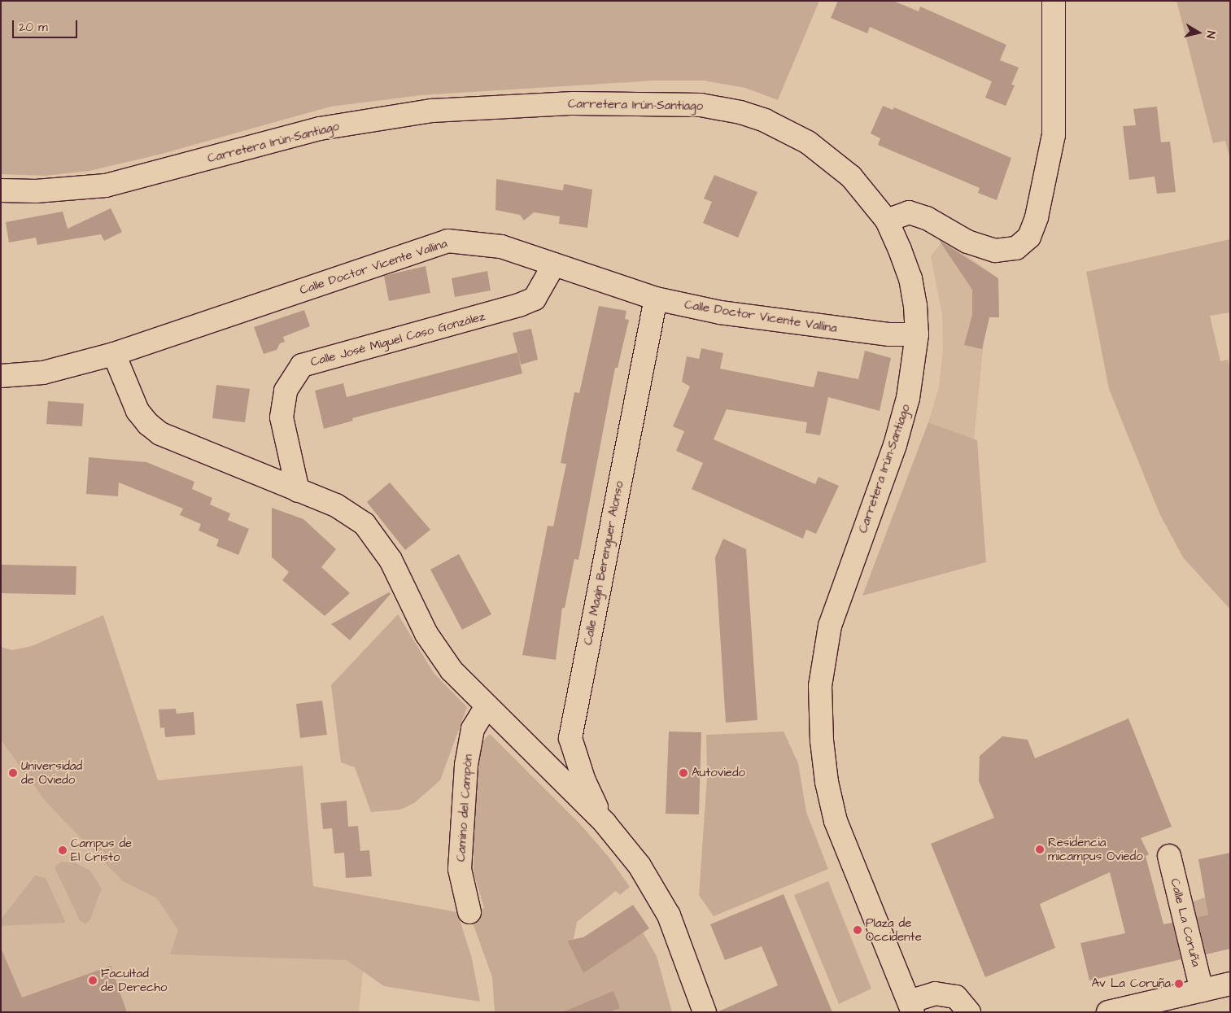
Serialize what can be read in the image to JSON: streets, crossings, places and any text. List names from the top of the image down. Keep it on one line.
{"streets":{"main road":["Carretera Irún-Santiago","Calle Doctor Vicente Vallina","Calle José Miguel Caso González","Calle Magín Berenguer Alonso","Camino del Campón","Calle La Coruña"]},"crossings":[["Carretera Irún-Santiago","Calle Doctor Vicente Vallina"],["Calle Doctor Vicente Vallina","Calle José Miguel Caso González"],["Calle Doctor Vicente Vallina","Calle Magín Berenguer Alonso"]],"places":["Universidad de Oviedo","Autoviedo","Residencia micampus Oviedo","Campus de El Cristo","Plaza de Occidente","Facultad de Derecho","Av La Coruña"],"scale_bar":"20 m","north":"right"}
